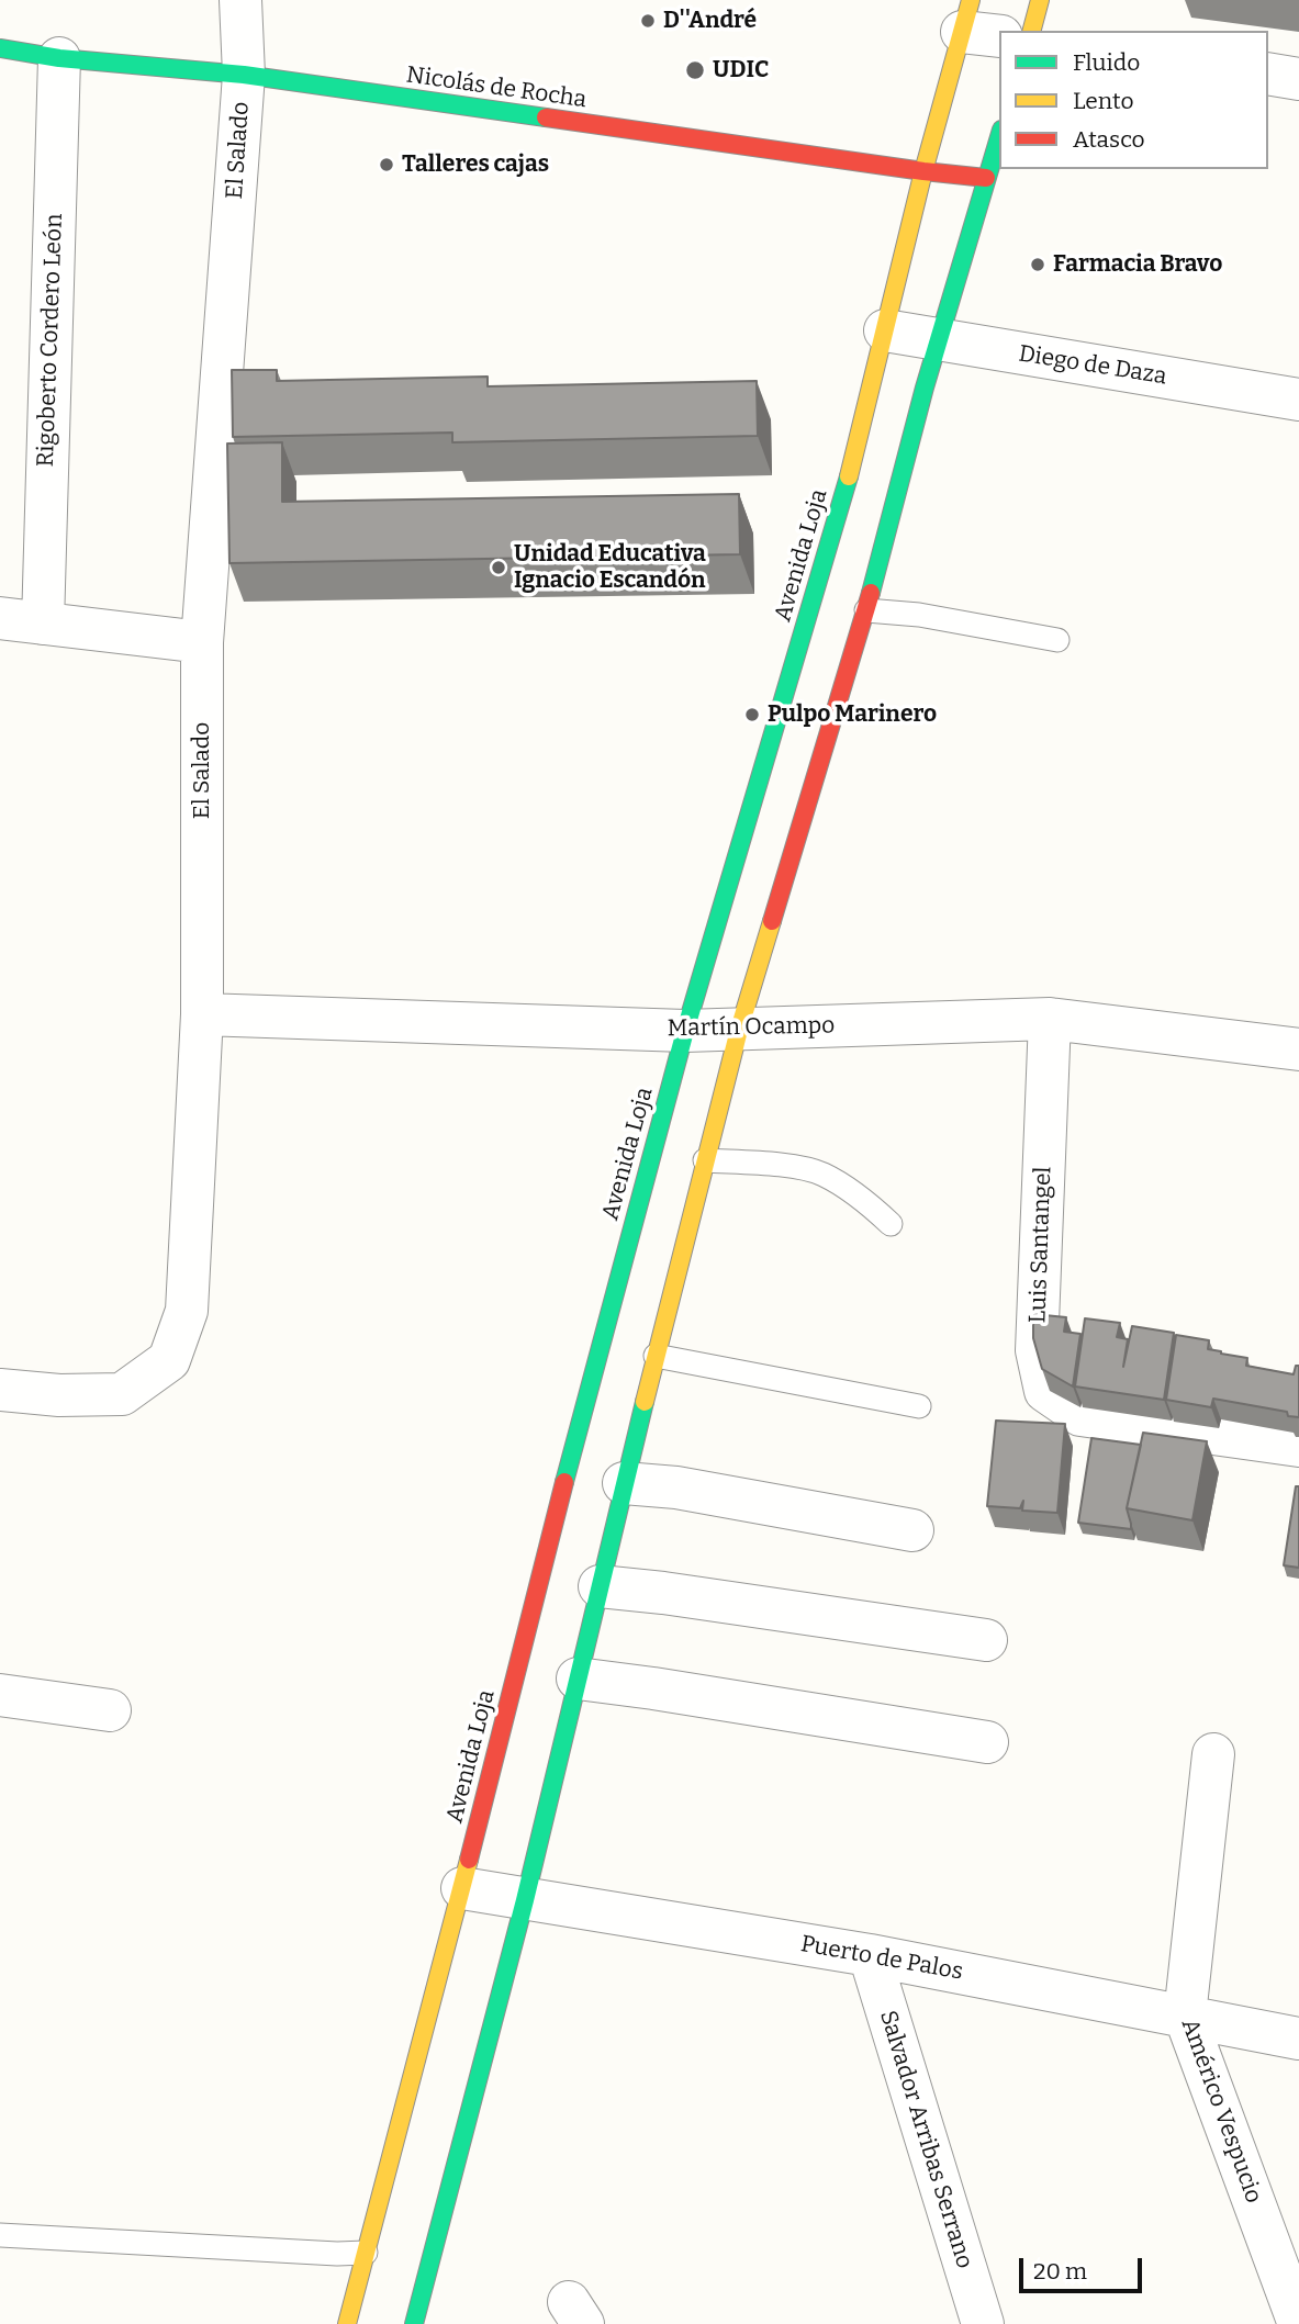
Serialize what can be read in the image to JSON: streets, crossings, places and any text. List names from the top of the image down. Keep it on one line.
{"streets":{"main road":["Nicolás de Rocha","Avenida Loja"],"street":["El Salado","Rigoberto Cordero León","Diego de Daza","Martín Ocampo","Luis Santangel","Puerto de Palos","Américo Vespucio","Salvador Arribas Serrano"]},"crossings":[["Nicolás de Rocha","El Salado"],["Nicolás de Rocha","Rigoberto Cordero León"],["Nicolás de Rocha","Avenida Loja"],["El Salado","Martín Ocampo"],["Diego de Daza","Avenida Loja"],["Avenida Loja","Martín Ocampo"],["Avenida Loja","Puerto de Palos"],["Martín Ocampo","Luis Santangel"],["Puerto de Palos","Américo Vespucio"],["Puerto de Palos","Salvador Arribas Serrano"]],"places":["D''André","UDIC","Talleres cajas","Farmacia Bravo","Unidad Educativa Ignacio Escandón","Pulpo Marinero"],"legend":["Fluido","Lento","Atasco"],"scale_bar":"20 m"}
